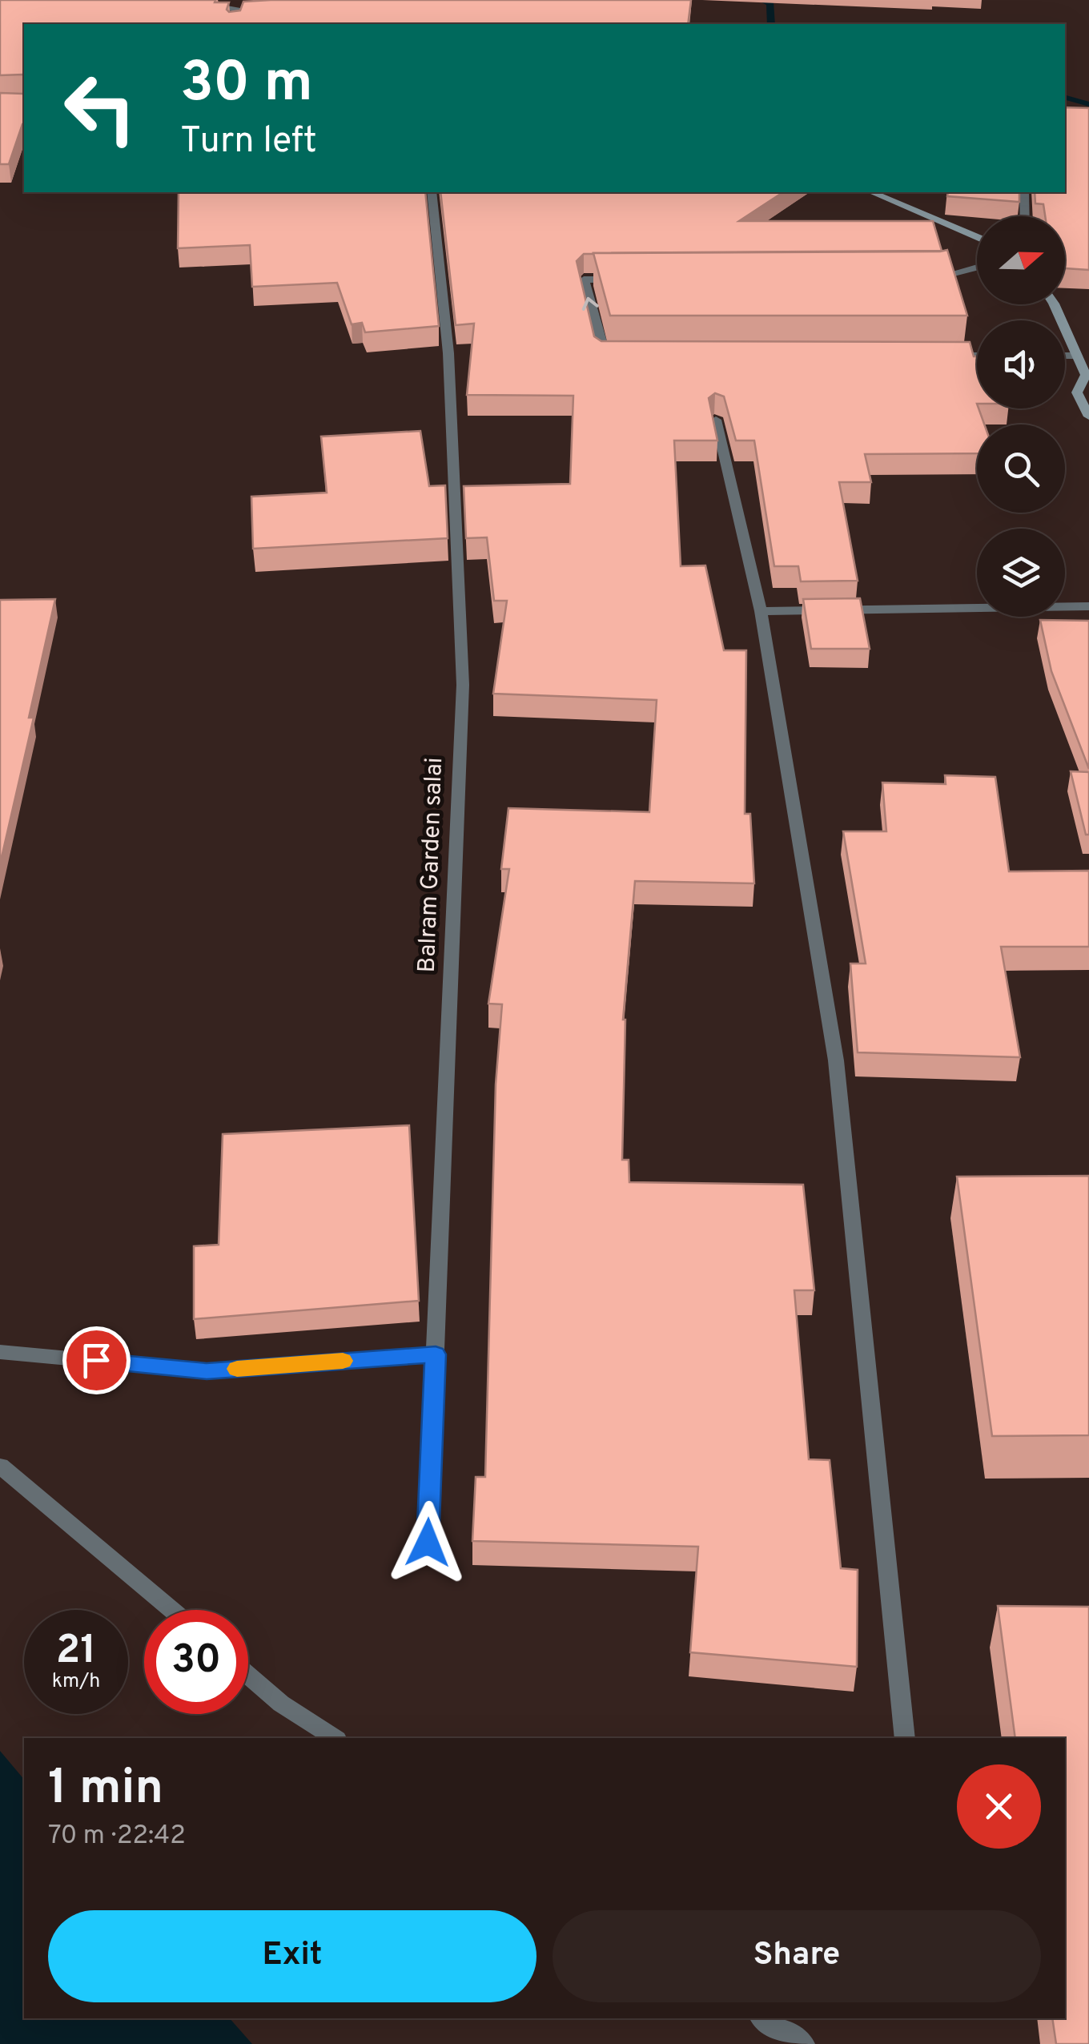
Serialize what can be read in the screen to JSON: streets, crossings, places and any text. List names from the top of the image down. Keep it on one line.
{"streets":{"street":["Balram Garden salai"]},"north":"right","page":{"turn":["30 m","Turn left"],"speed":"21 km/h","limit":"30","heading":["1 min","70 m · 22:42"],"buttons":["Exit","Share"]}}
